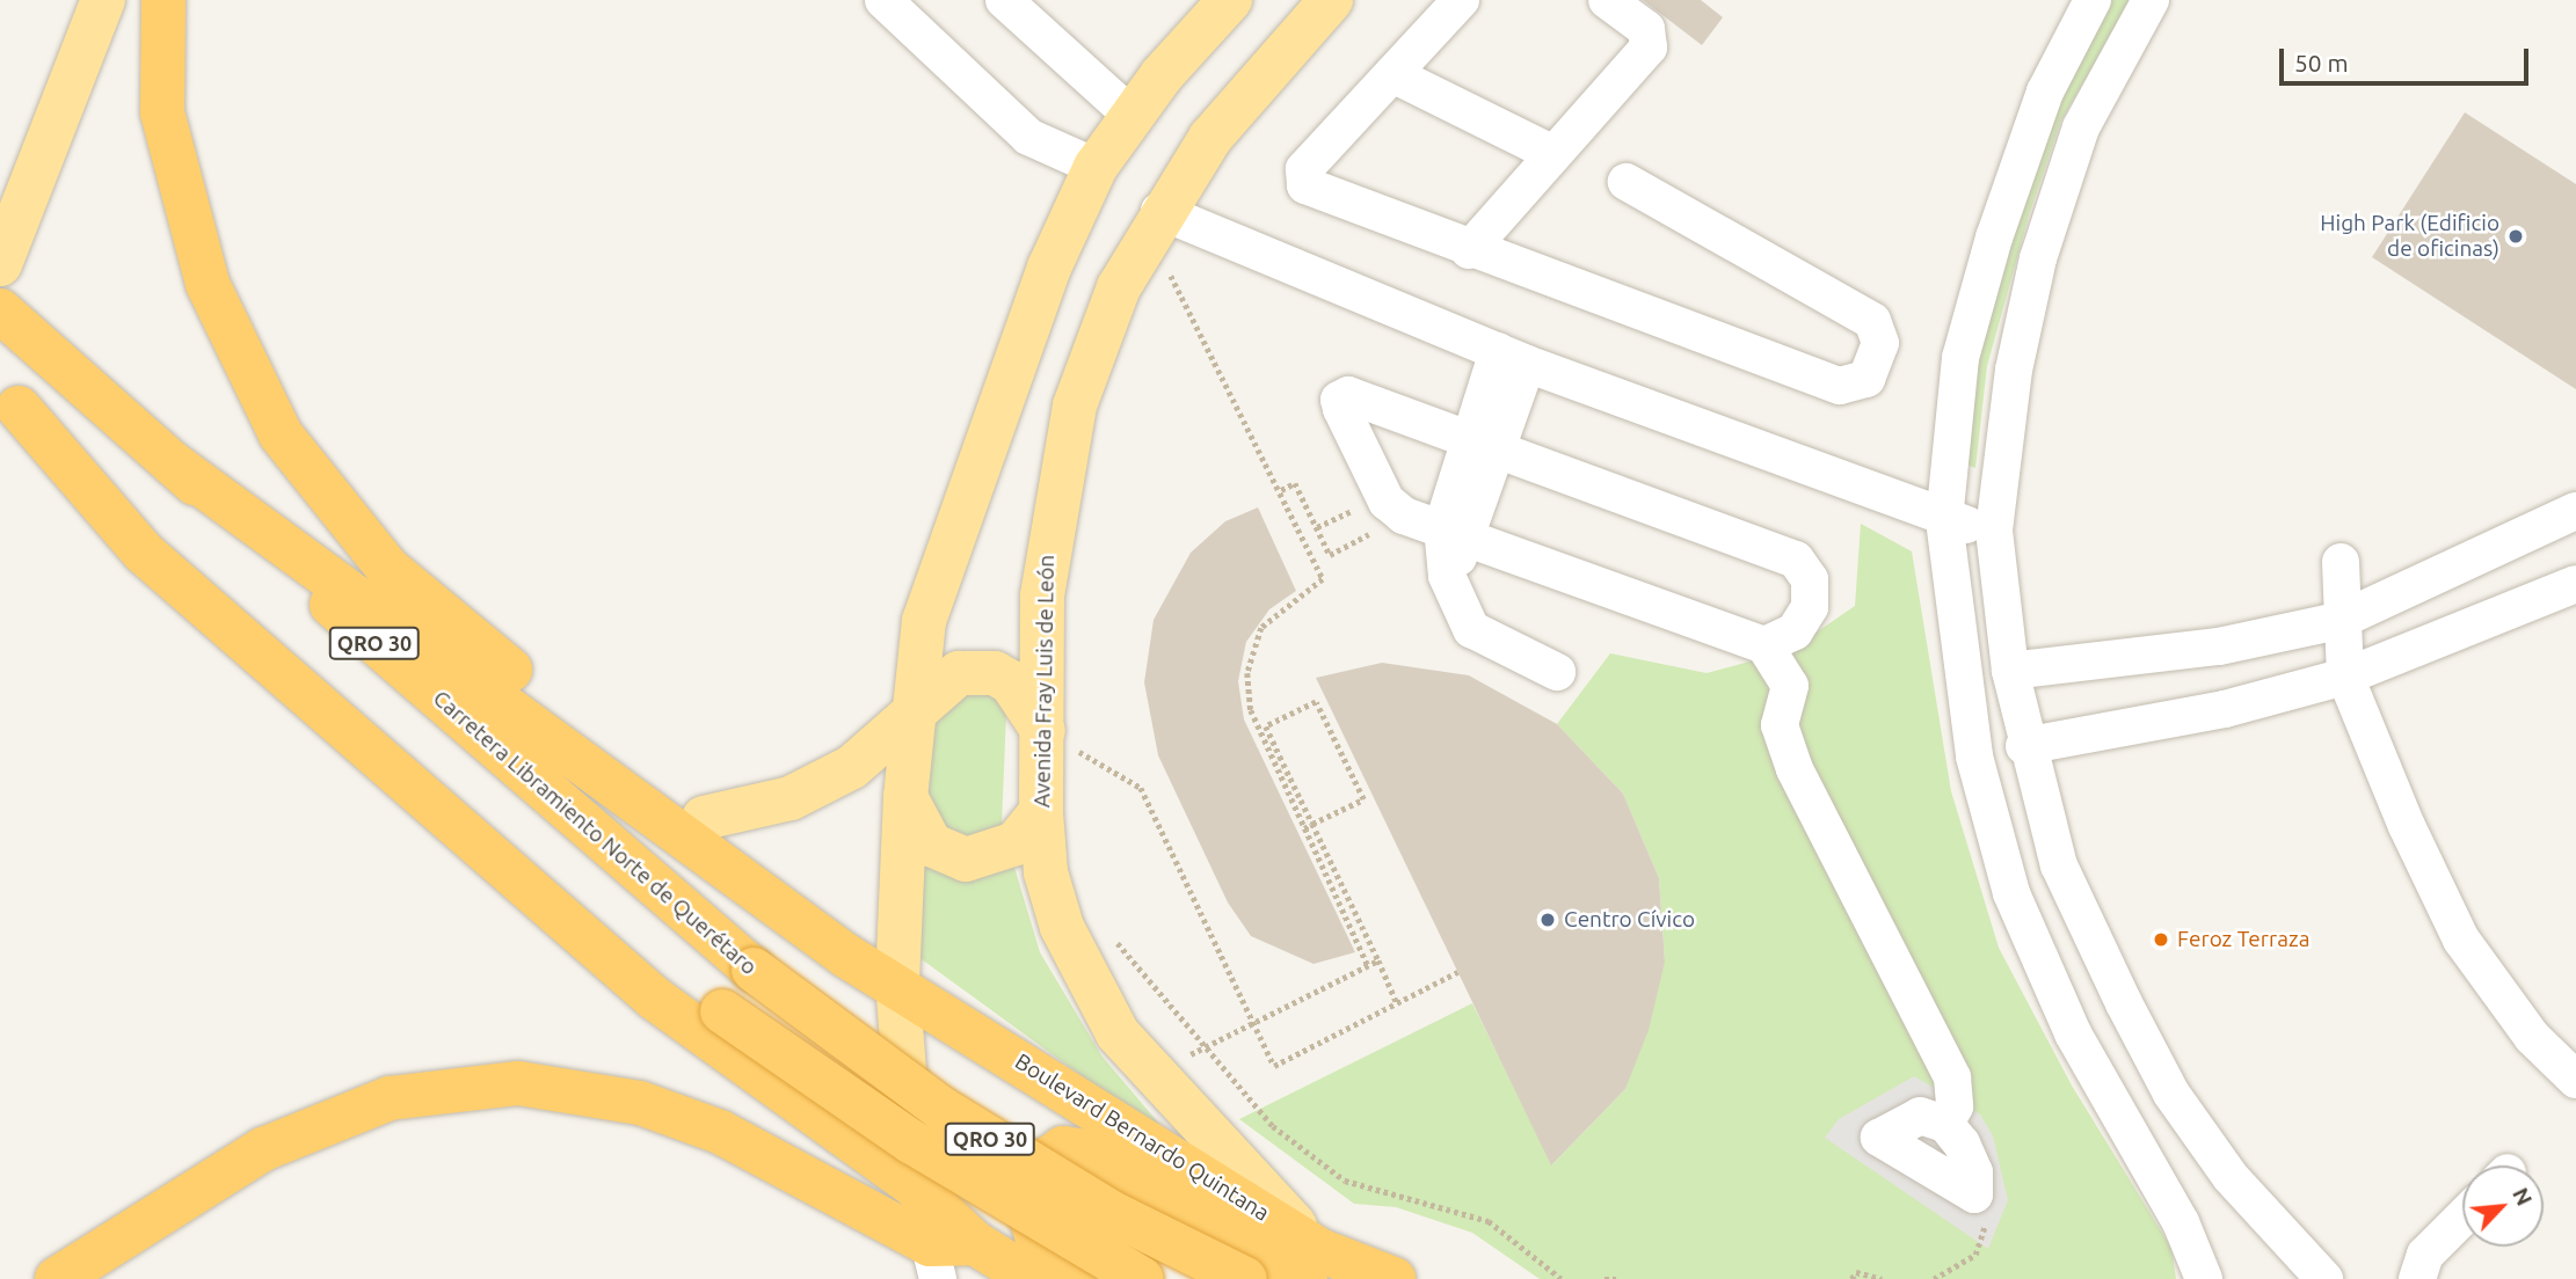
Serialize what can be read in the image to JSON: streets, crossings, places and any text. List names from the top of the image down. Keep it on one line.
{"streets":{"highway":["QRO 30","Carretera Libramiento Norte de Querétaro","Boulevard Bernardo Quintana"],"main road":["Avenida Fray Luis de León"]},"crossings":[["Avenida Fray Luis de León","Boulevard Bernardo Quintana"]],"places":["High Park (Edificio de oficinas)","Centro Cívico","Feroz Terraza"],"scale_bar":"50 m","north":"top right"}
